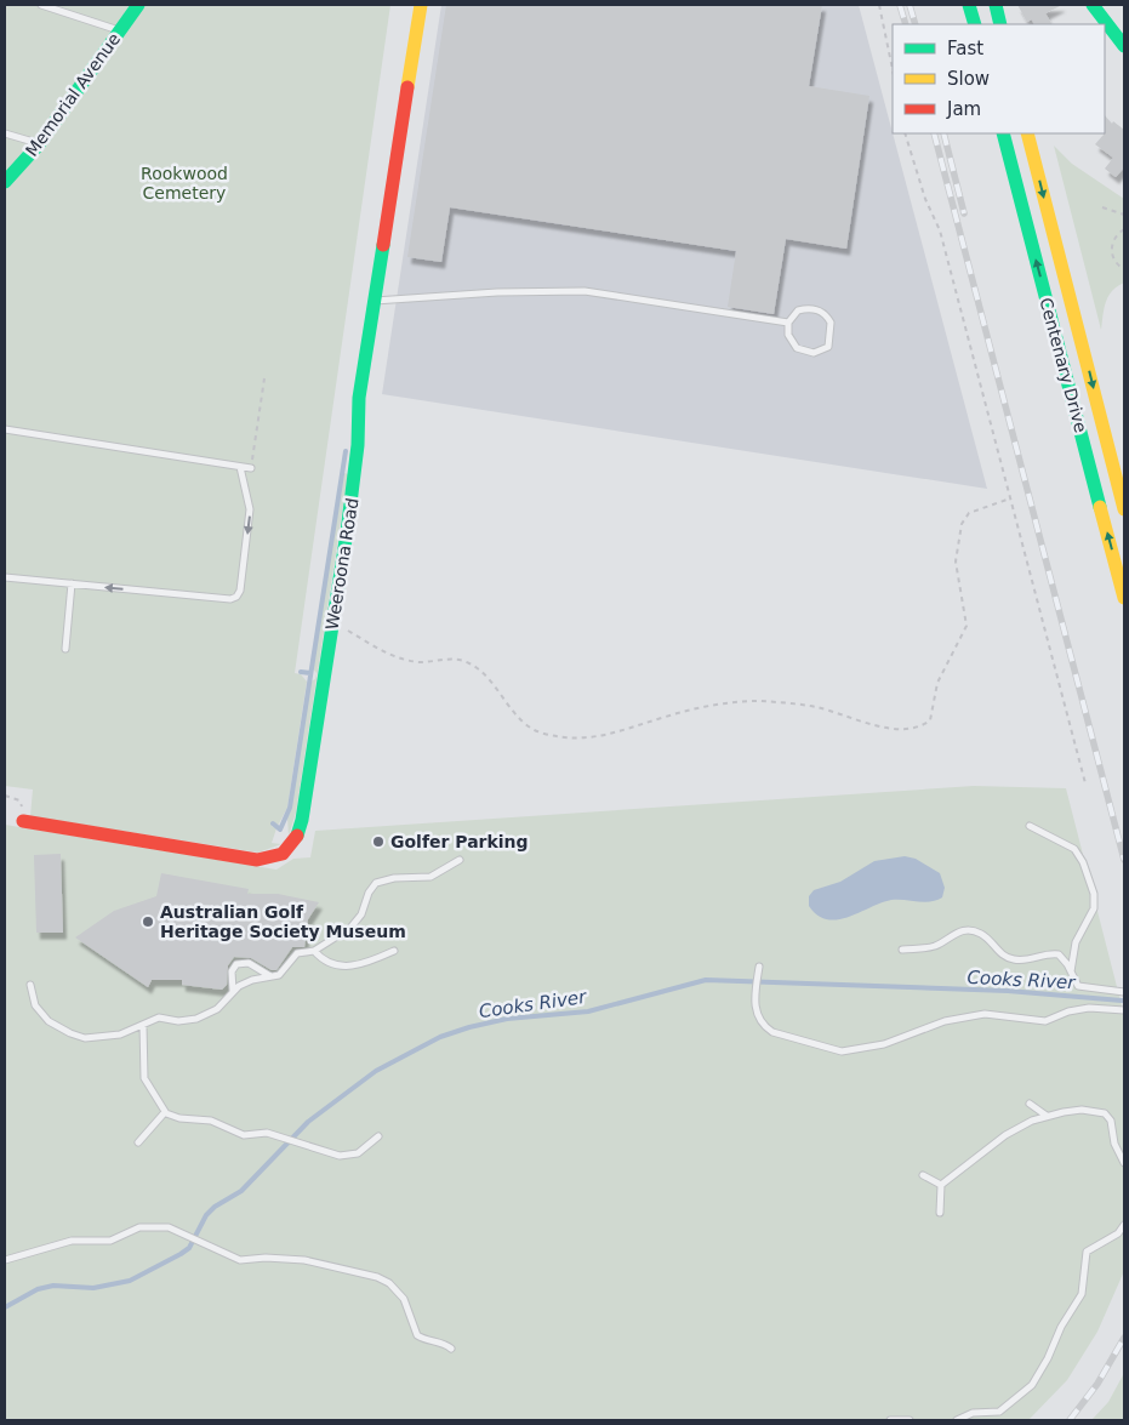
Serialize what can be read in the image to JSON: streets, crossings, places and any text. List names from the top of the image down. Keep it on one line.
{"streets":{"main road":["Memorial Avenue","Centenary Drive","Weeroona Road"]},"water":["Cooks River"],"parks":["Rookwood Cemetery"],"places":["Golfer Parking","Australian Golf Heritage Society Museum"],"legend":["Fast","Slow","Jam"]}
